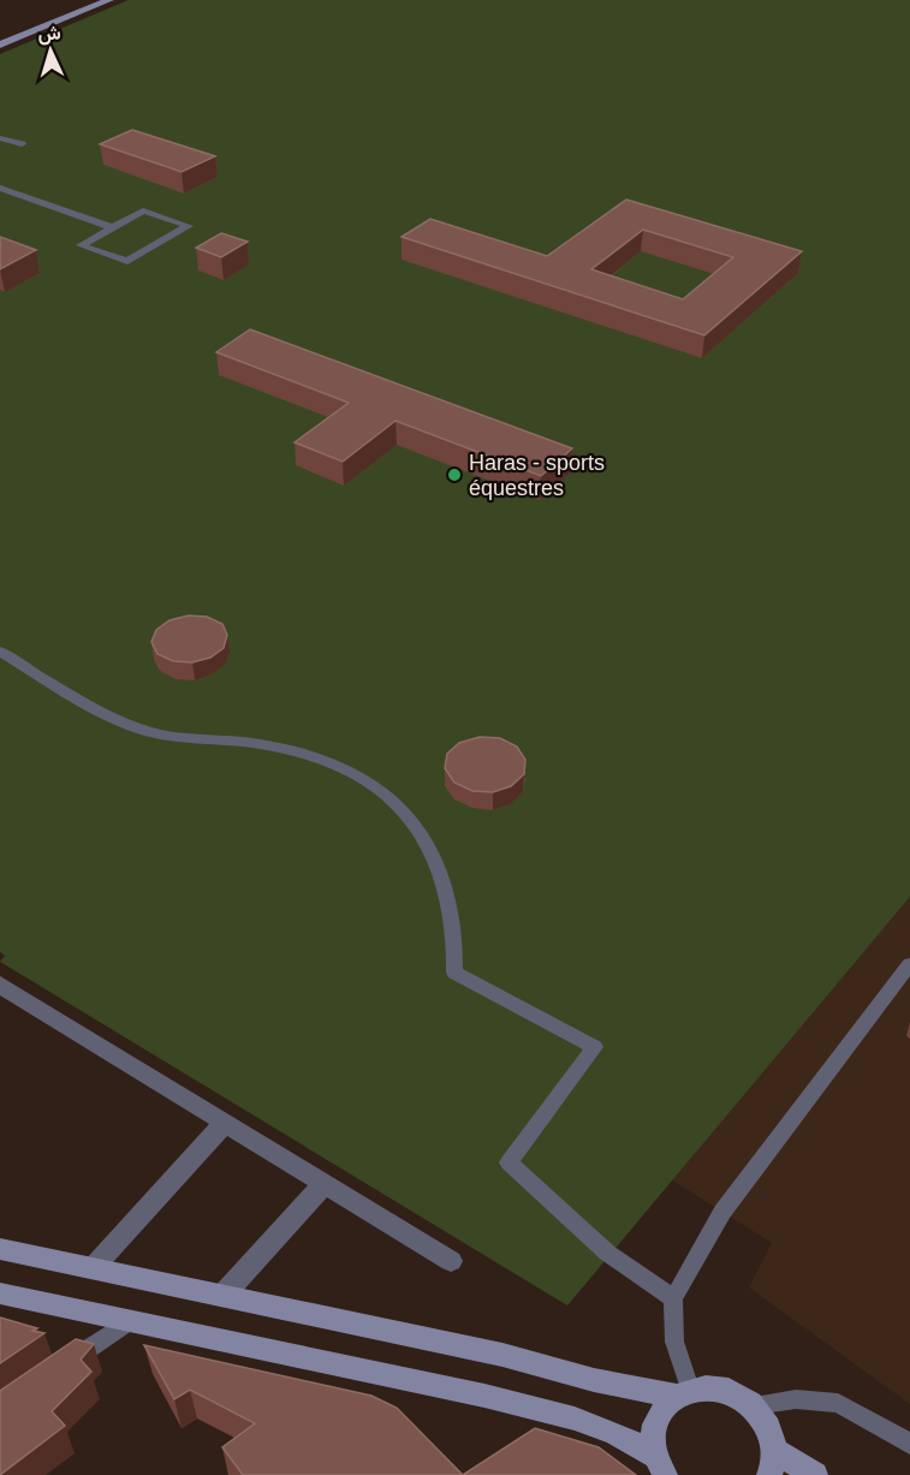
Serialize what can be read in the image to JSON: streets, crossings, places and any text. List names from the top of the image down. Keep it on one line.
{"places":["Haras - sports équestres"],"north":"top"}
